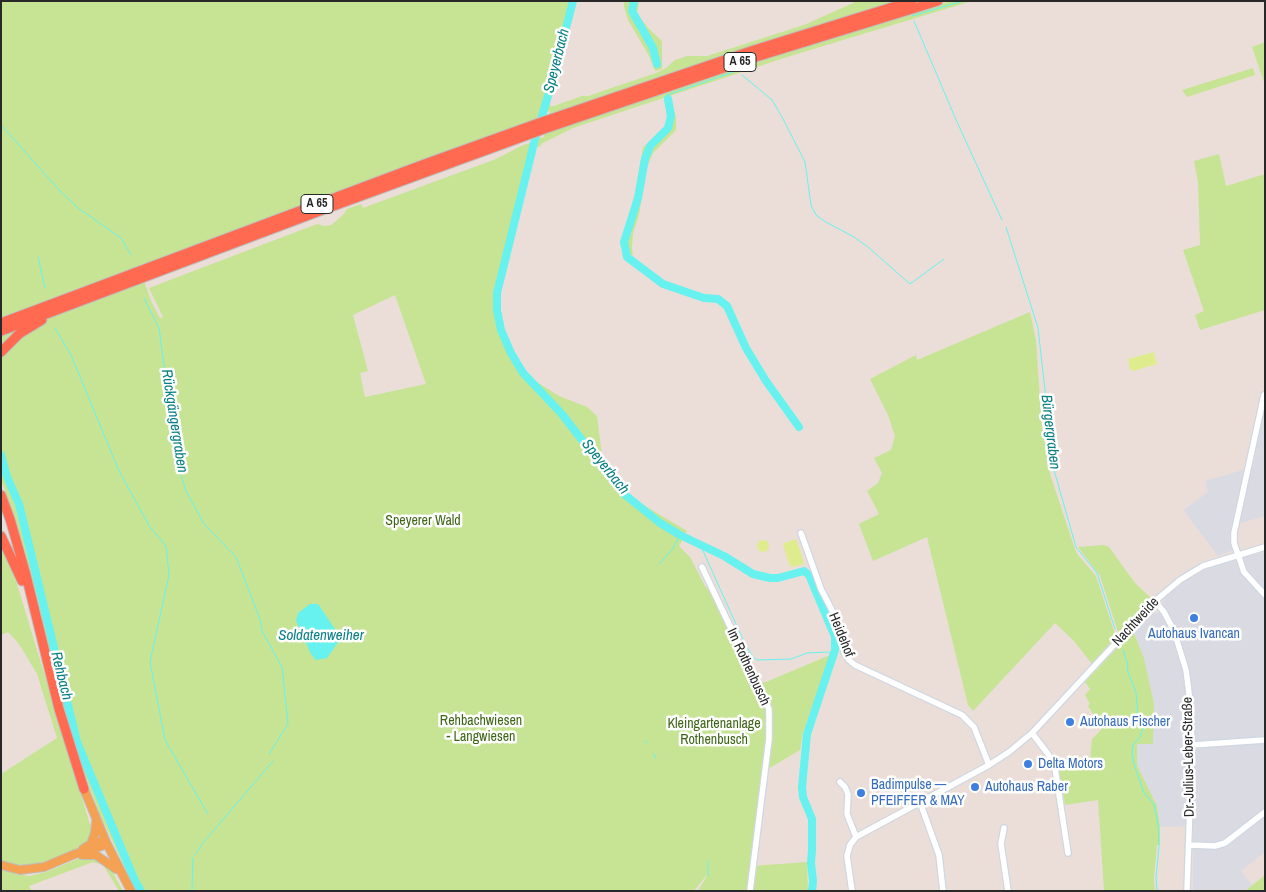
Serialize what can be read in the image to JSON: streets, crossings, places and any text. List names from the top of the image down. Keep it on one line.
{"streets":{"highway":["A 65"],"street":["Nachtweide","Heidehof","Im Rothenbusch","Dr.-Julius-Leber-Straße"]},"crossings":[["Nachtweide","Heidehof"],["Nachtweide","Dr.-Julius-Leber-Straße"]],"water":["Speyerbach","Rückgängergraben","Bürgergraben","Soldatenweiher","Rehbach"],"parks":["Speyerer Wald","Rehbachwiesen - Langwiesen","Kleingartenanlage Rothenbusch"],"places":["Autohaus Ivancan","Autohaus Fischer","Delta Motors","Autohaus Raber","Badimpulse — PFEIFFER & MAY"]}
